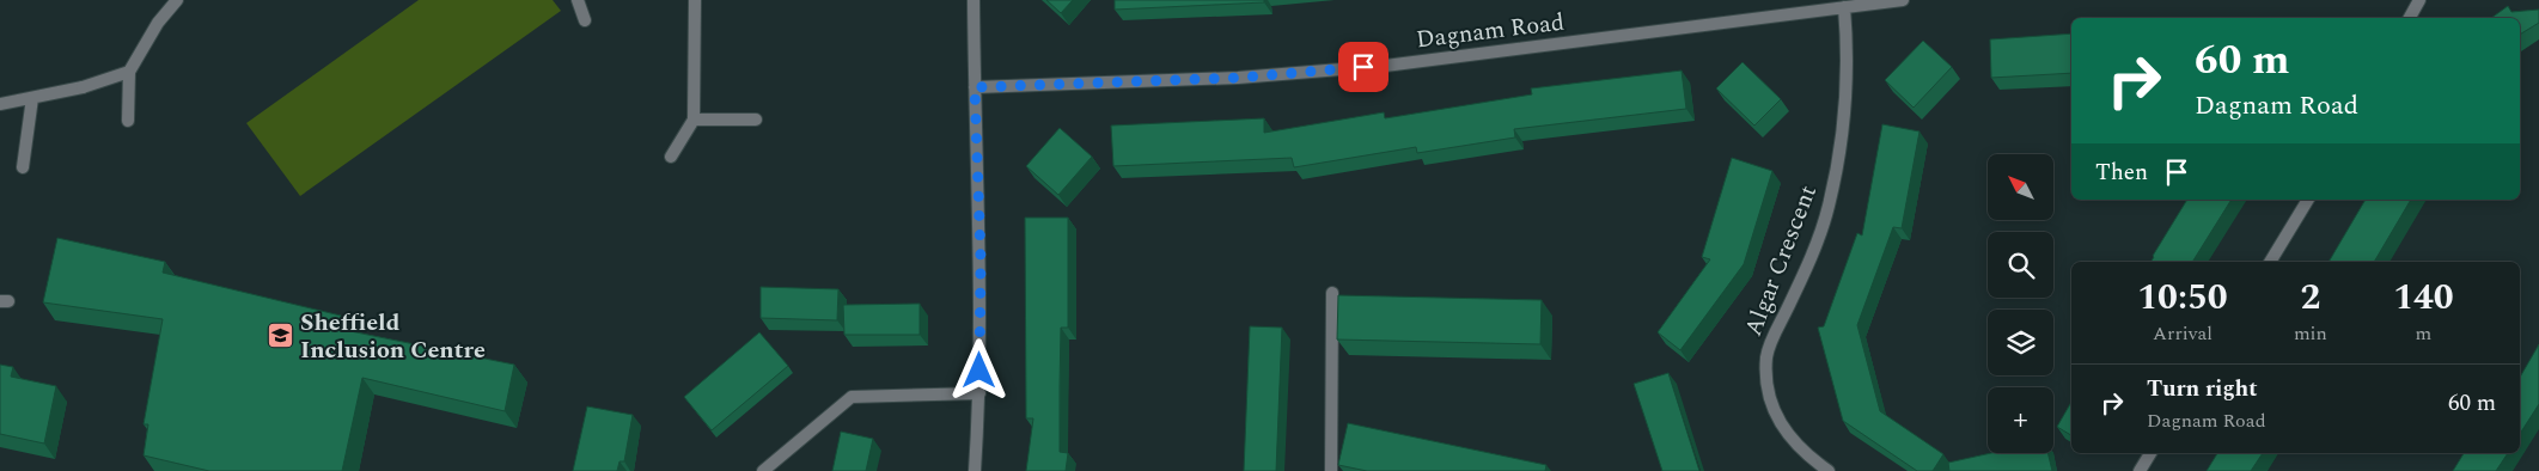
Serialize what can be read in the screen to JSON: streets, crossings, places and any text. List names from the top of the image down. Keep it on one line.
{"streets":{"street":["Dagnam Road","Algar Crescent"]},"crossings":[["Dagnam Road","Algar Crescent"]],"places":{"school or university":["Sheffield Inclusion Centre"]},"north":"top left","page":{"turn":["60 m","Dagnam Road"],"then":"Then","map_buttons":"+","eta":["10:50","Arrival","2","min","140","m"],"list":[{"name":"Turn right","note":"Dagnam Road","value":"60 m"}]}}
